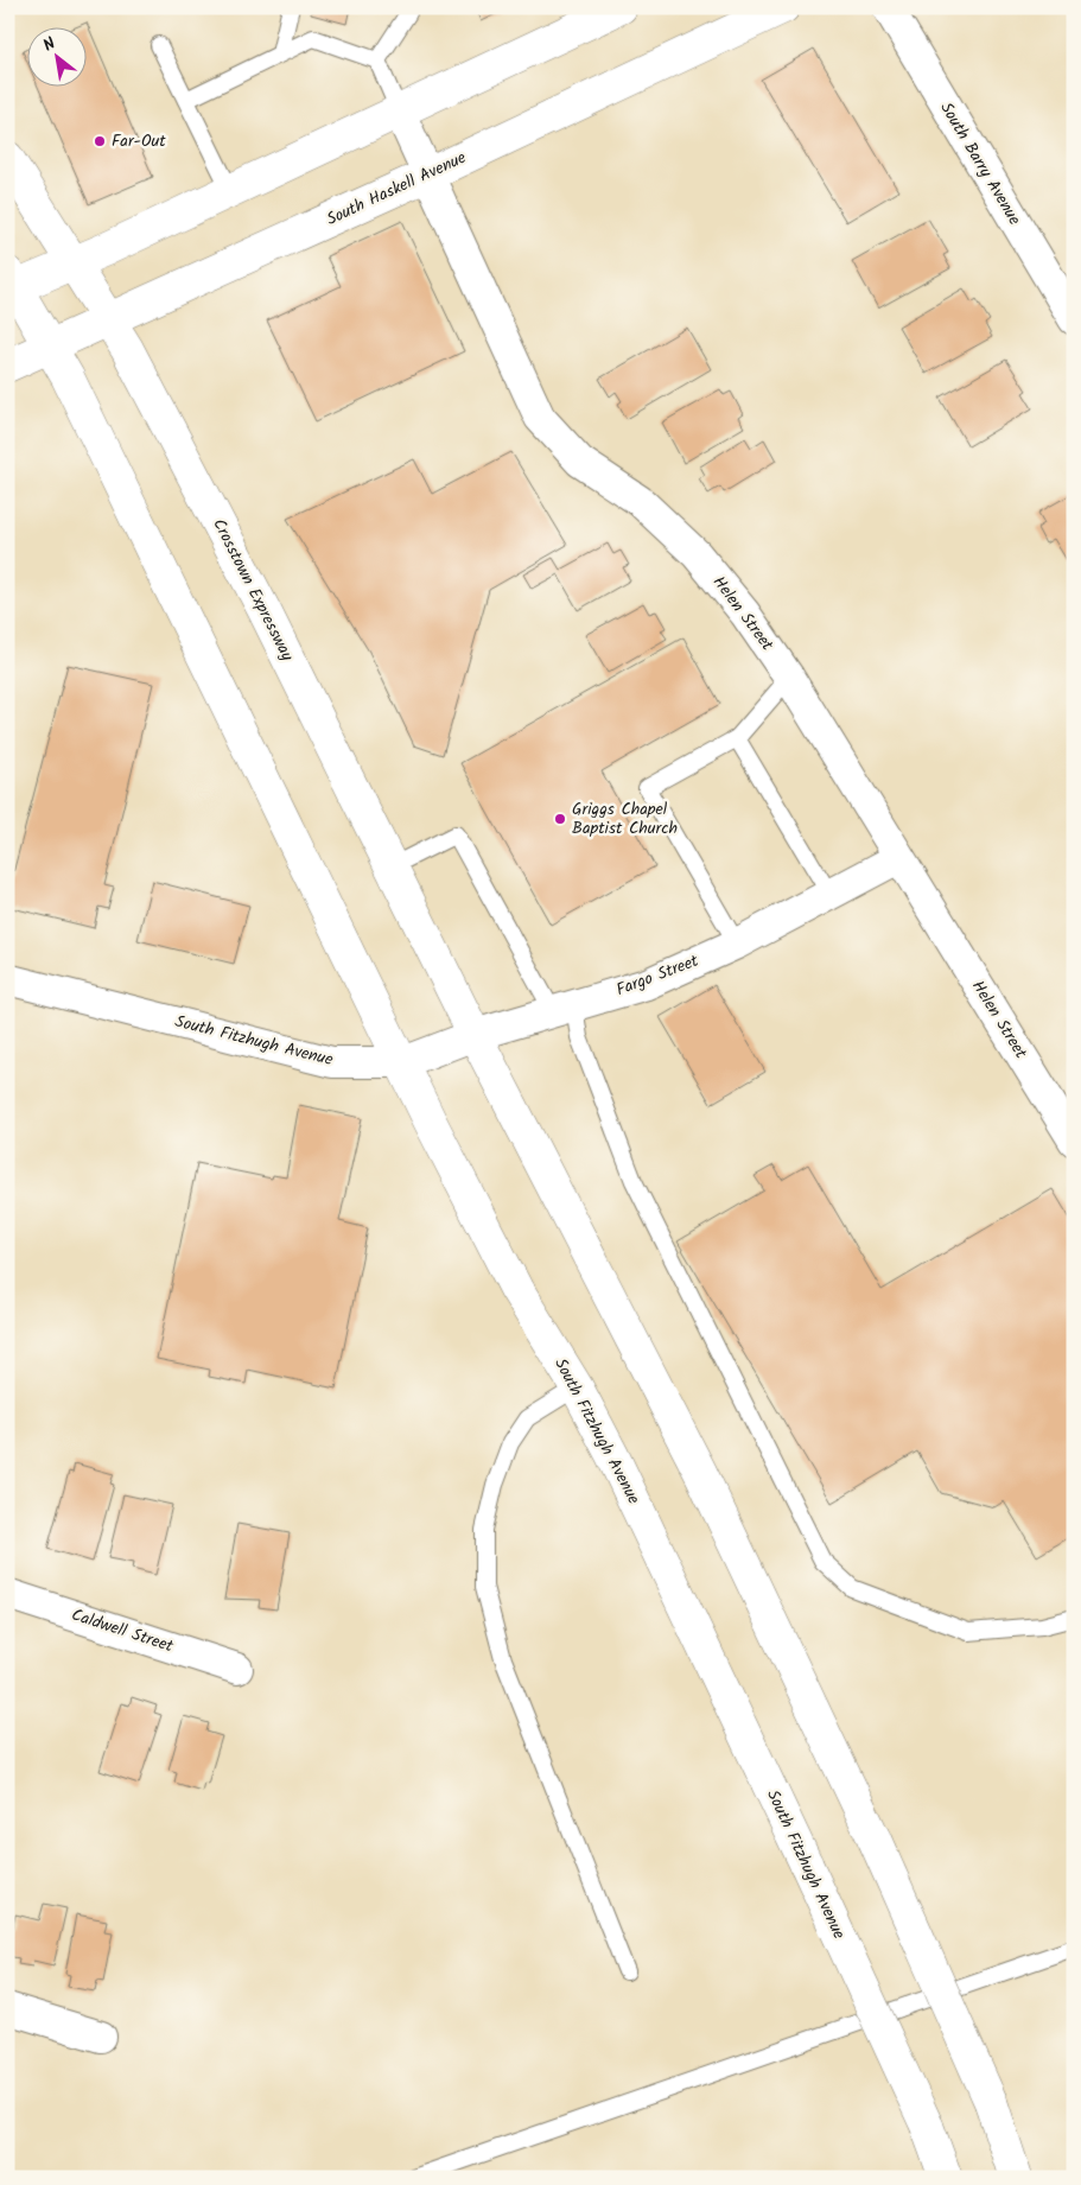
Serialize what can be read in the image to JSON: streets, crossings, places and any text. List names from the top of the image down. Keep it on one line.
{"streets":{"main road":["South Haskell Avenue","Crosstown Expressway","South Fitzhugh Avenue"],"street":["South Barry Avenue","Helen Street","Fargo Street","Caldwell Street"]},"crossings":[["South Haskell Avenue","Crosstown Expressway"],["South Haskell Avenue","Helen Street"],["Crosstown Expressway","Fargo Street"],["Helen Street","Fargo Street"],["Fargo Street","South Fitzhugh Avenue"]],"places":["Far-Out","Griggs Chapel Baptist Church"],"north":"top left"}
